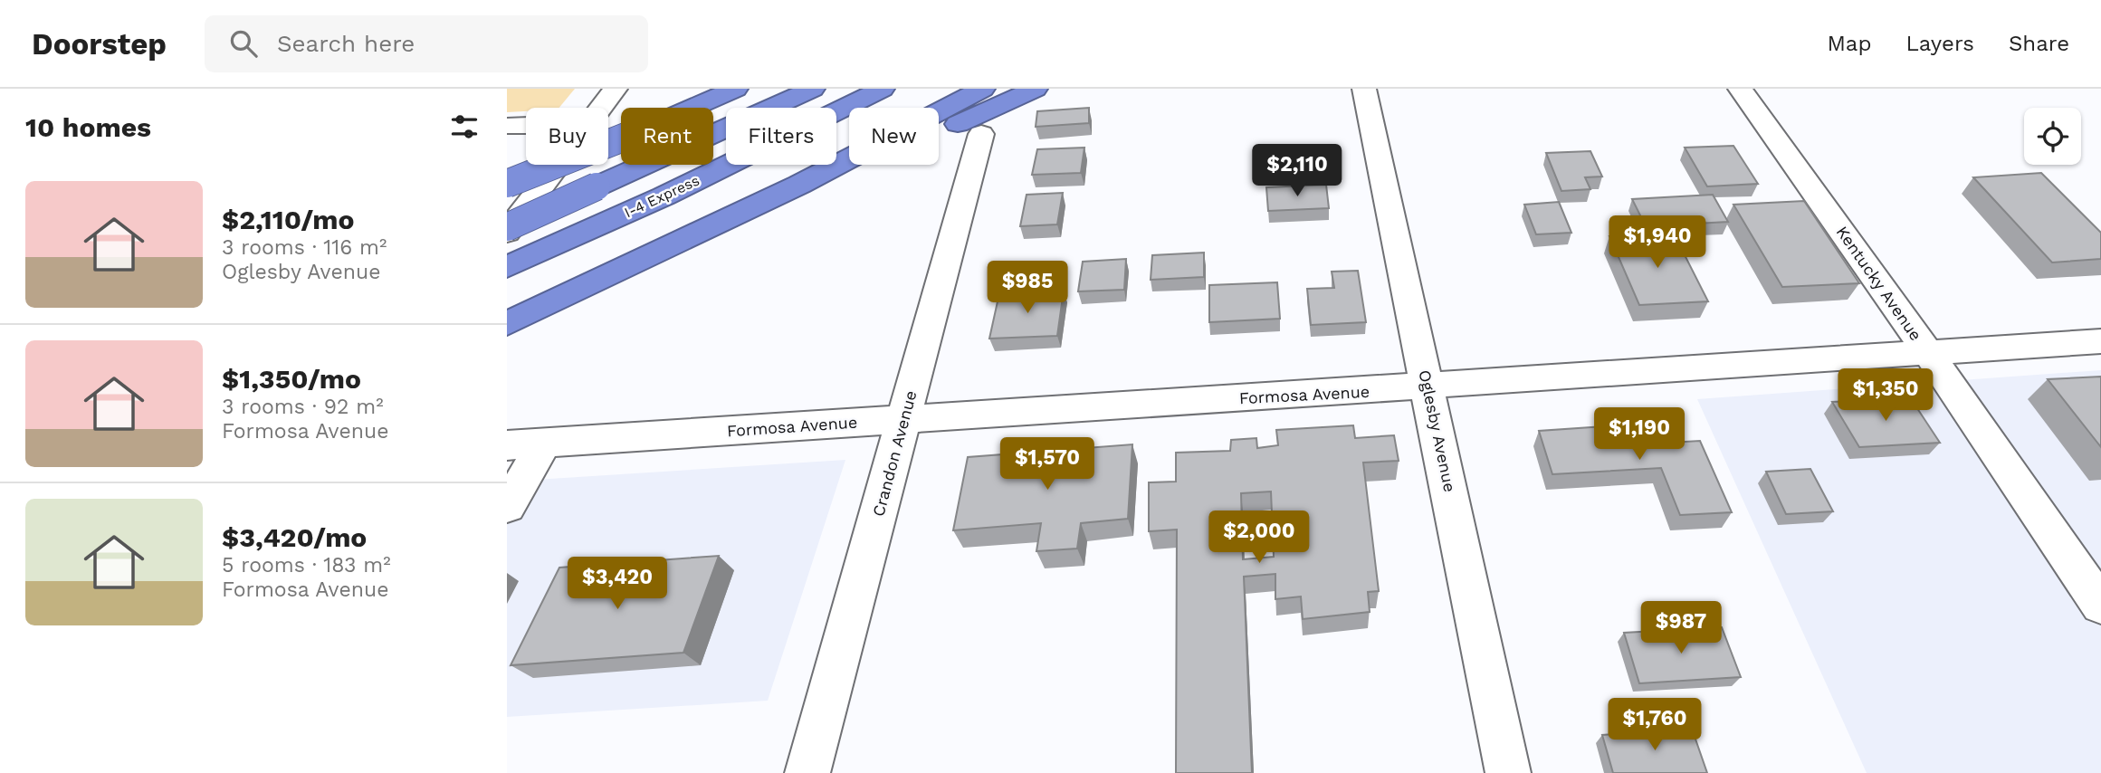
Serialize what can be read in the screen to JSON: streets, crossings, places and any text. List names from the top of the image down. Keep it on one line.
{"streets":{"highway":["I-4 Express"],"street":["Kentucky Avenue","Formosa Avenue","Oglesby Avenue","Crandon Avenue"]},"crossings":[["Kentucky Avenue","Formosa Avenue"],["Formosa Avenue","Oglesby Avenue"],["Formosa Avenue","Crandon Avenue"]],"page":{"header":"Doorstep","search":"Search here","nav":["Map","Layers","Share"],"heading":"10 homes","chip":["Buy","Rent","Filters","New"],"price":["$2,110","$1,940","$985","$1,350","$1,190","$1,570","$2,000","$3,420","$987","$1,760"],"list":[{"name":"$2,110/mo","note":"3 rooms · 116 m² · Oglesby Avenue"},{"name":"$1,350/mo","note":"3 rooms · 92 m² · Formosa Avenue"},{"name":"$3,420/mo","note":"5 rooms · 183 m² · Formosa Avenue"}]}}
